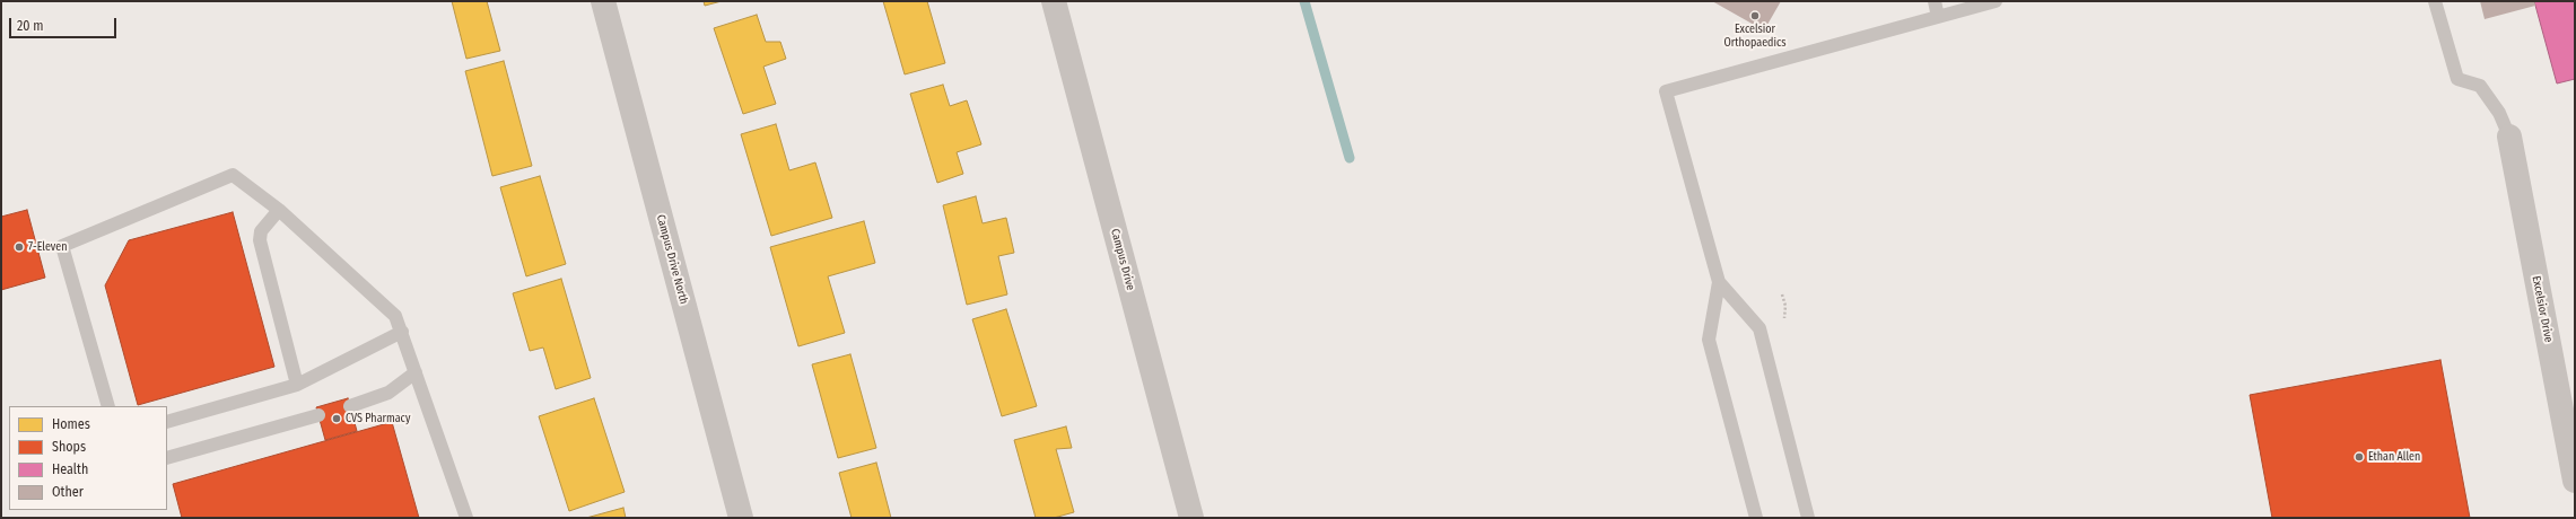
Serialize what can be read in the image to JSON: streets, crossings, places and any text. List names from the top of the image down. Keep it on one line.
{"streets":{"street":["Campus Drive North","Campus Drive","Excelsior Drive"]},"places":["Excelsior Orthopaedics","7-Eleven","CVS Pharmacy","Ethan Allen"],"legend":["Homes","Shops","Health","Other"],"scale_bar":"20 m"}
